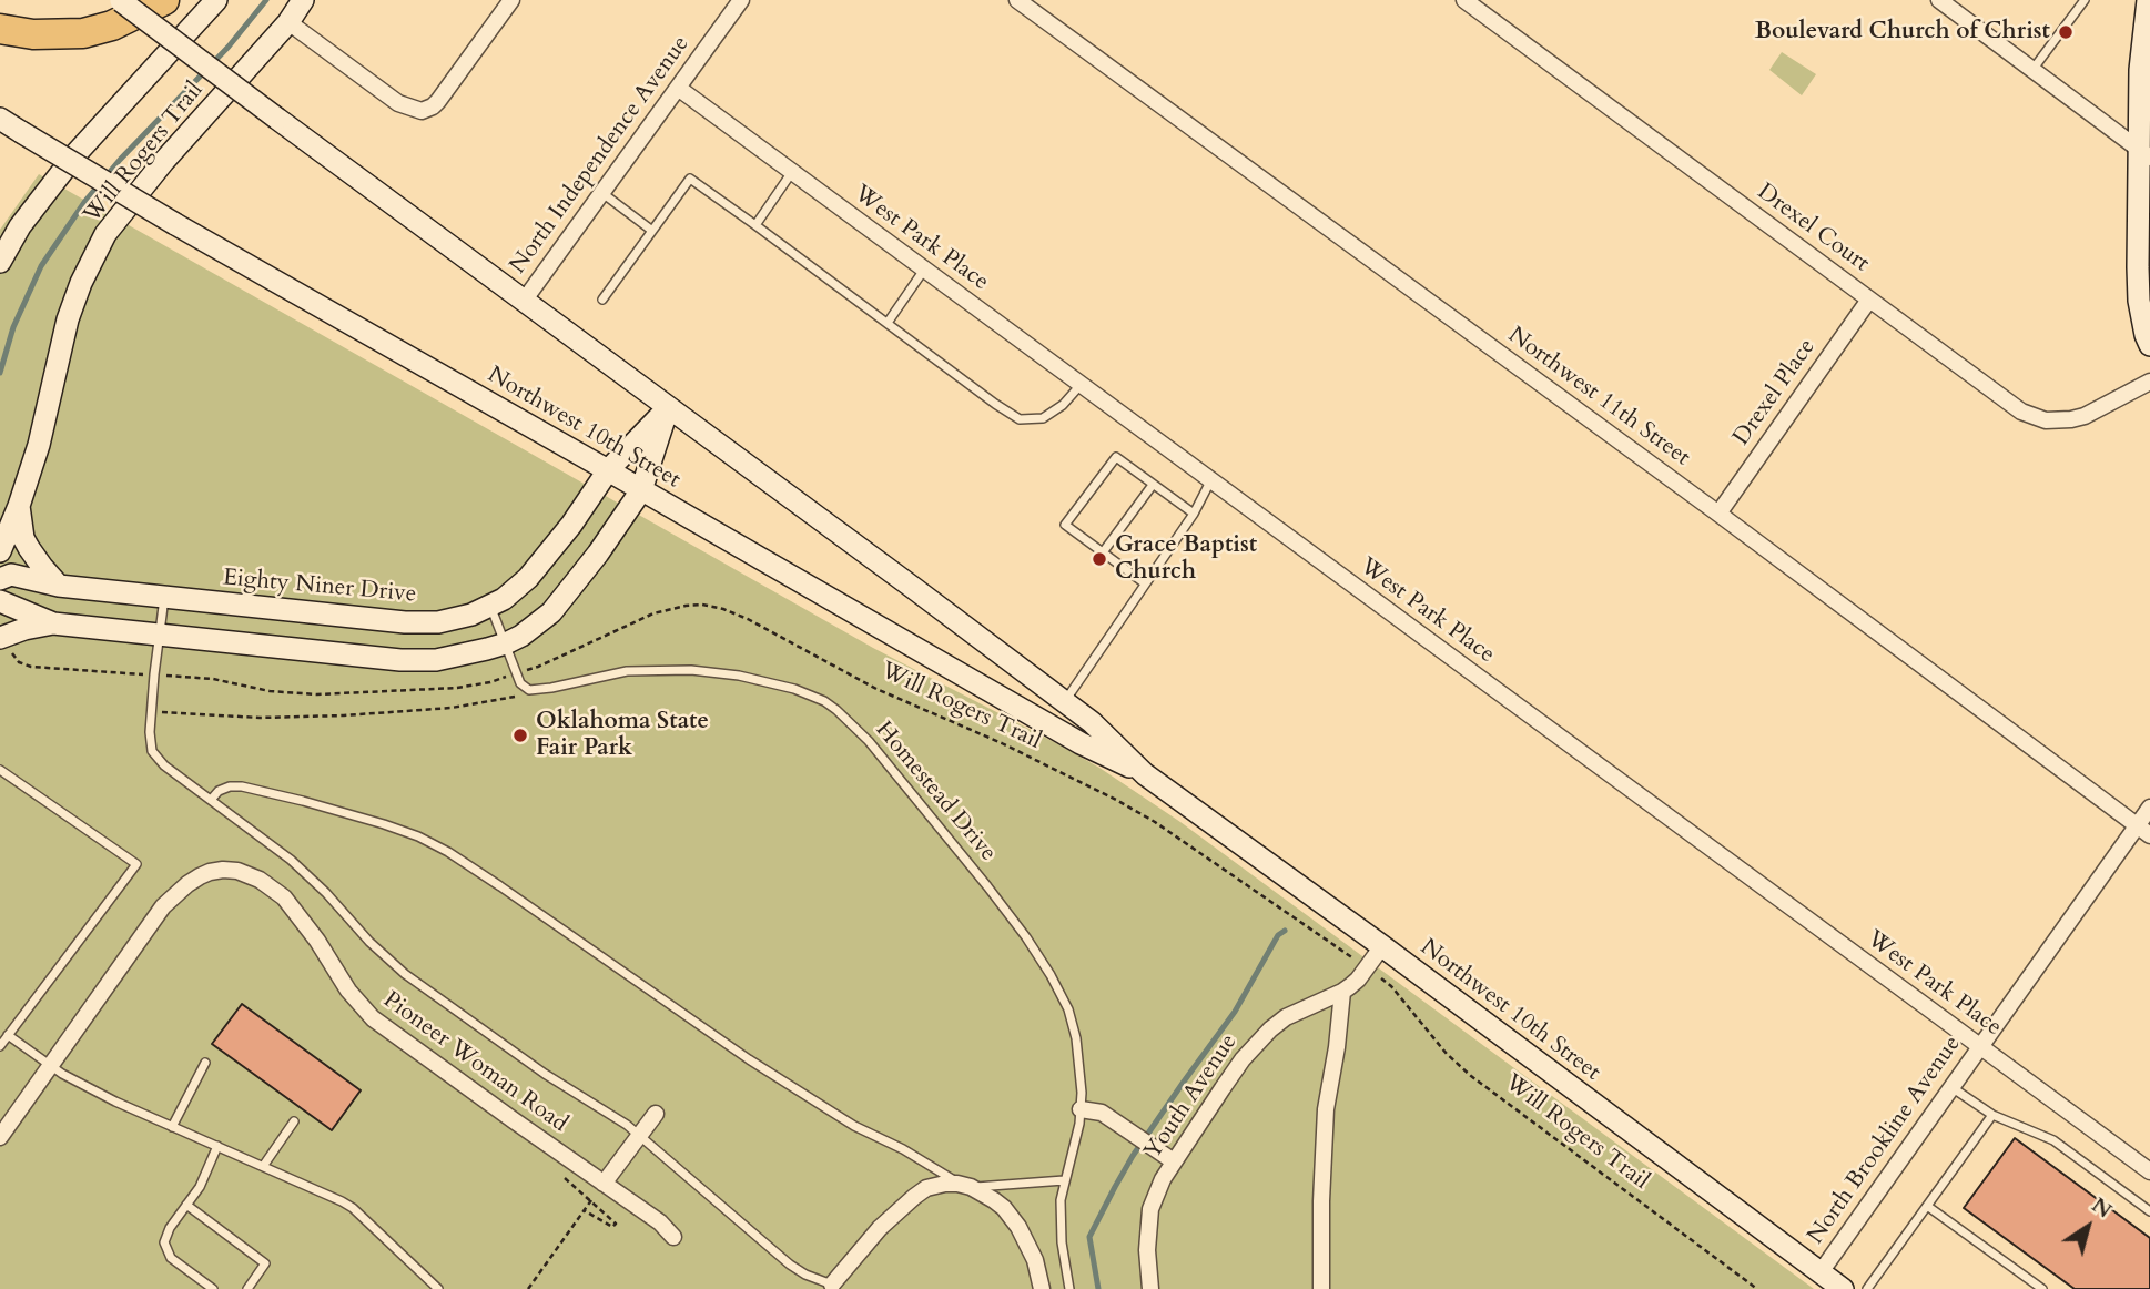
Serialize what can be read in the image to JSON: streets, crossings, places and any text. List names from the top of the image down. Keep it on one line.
{"streets":{"main road":["Northwest 10th Street","Eighty Niner Drive"],"street":["North Independence Avenue","Drexel Court","West Park Place","Drexel Place","Northwest 11th Street","Pioneer Woman Road","Youth Avenue","North Brookline Avenue"],"lane":["Homestead Drive"],"path":["Will Rogers Trail"]},"crossings":[["North Independence Avenue","West Park Place"],["North Independence Avenue","Northwest 10th Street"],["Drexel Court","Drexel Place"],["West Park Place","North Brookline Avenue"],["Drexel Place","Northwest 11th Street"],["Northwest 11th Street","North Brookline Avenue"],["Northwest 10th Street","Eighty Niner Drive"],["Northwest 10th Street","Youth Avenue"],["Northwest 10th Street","North Brookline Avenue"]],"places":["Boulevard Church of Christ","Grace Baptist Church","Oklahoma State Fair Park"],"north":"top right"}
